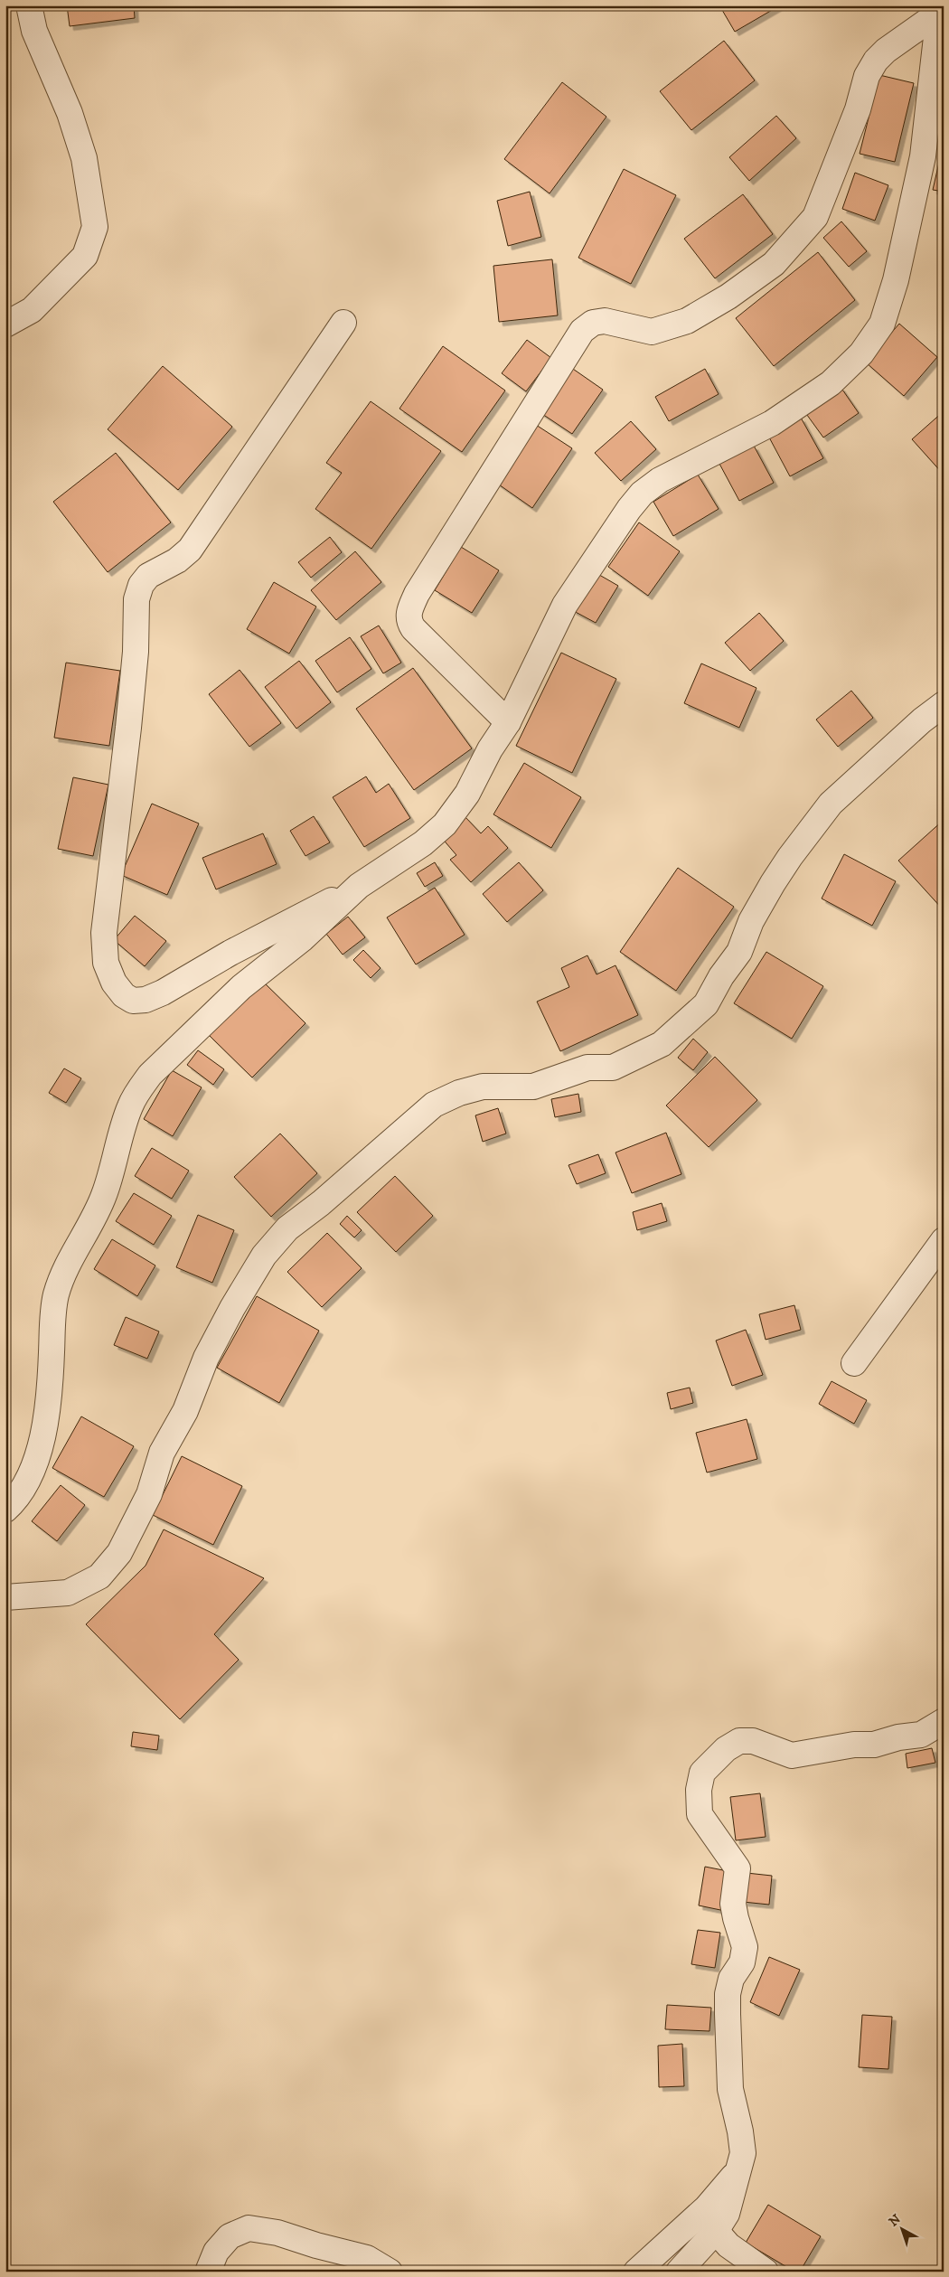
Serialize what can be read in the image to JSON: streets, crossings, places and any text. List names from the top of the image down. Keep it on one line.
{"north":"top left"}
